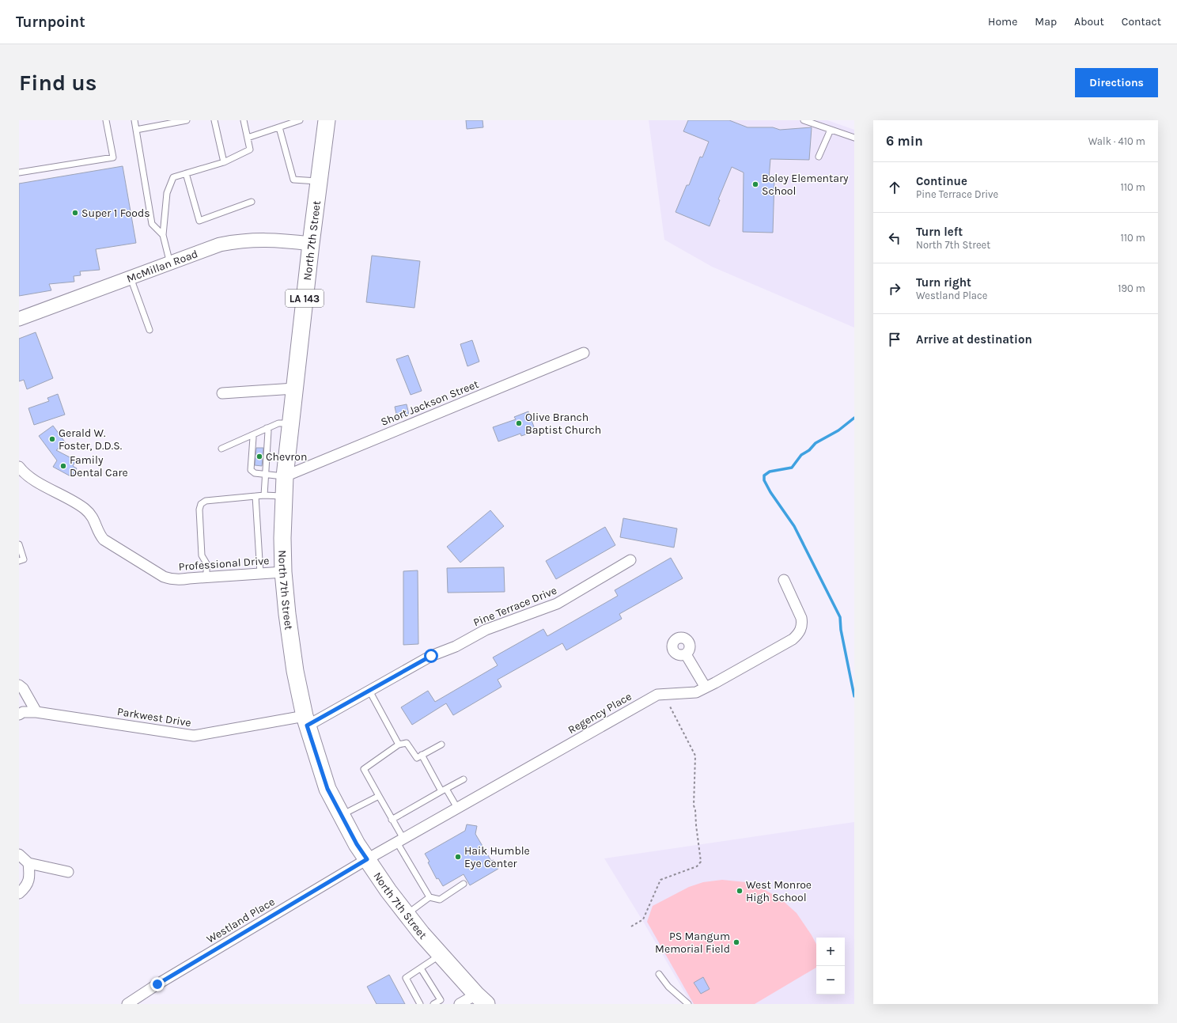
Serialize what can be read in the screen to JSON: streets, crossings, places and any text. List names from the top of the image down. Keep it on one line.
{"streets":{"main road":["North 7th Street","LA 143"],"street":["McMillan Road","Short Jackson Street","Professional Drive","Pine Terrace Drive","Regency Place","Parkwest Drive","Westland Place"]},"crossings":[["North 7th Street","McMillan Road"],["North 7th Street","Short Jackson Street"],["North 7th Street","Professional Drive"],["North 7th Street","Pine Terrace Drive"],["North 7th Street","Regency Place"],["North 7th Street","Parkwest Drive"],["North 7th Street","Westland Place"],["Pine Terrace Drive","Parkwest Drive"],["Regency Place","Westland Place"]],"places":["Boley Elementary School","Super 1 Foods","Olive Branch Baptist Church","Gerald W. Foster, D.D.S.","Chevron","Family Dental Care","Haik Humble Eye Center","West Monroe High School","PS Mangum Memorial Field"],"page":{"header":"Turnpoint","nav":["Home","Map","About","Contact"],"buttons":"Directions","title":"Find us","heading":["6 min","Walk · 410 m"],"list":[["Continue","Pine Terrace Drive","110 m"],["Turn left","North 7th Street","110 m"],["Turn right","Westland Place","190 m"],"Arrive at destination"],"map_buttons":["+","−"]}}
